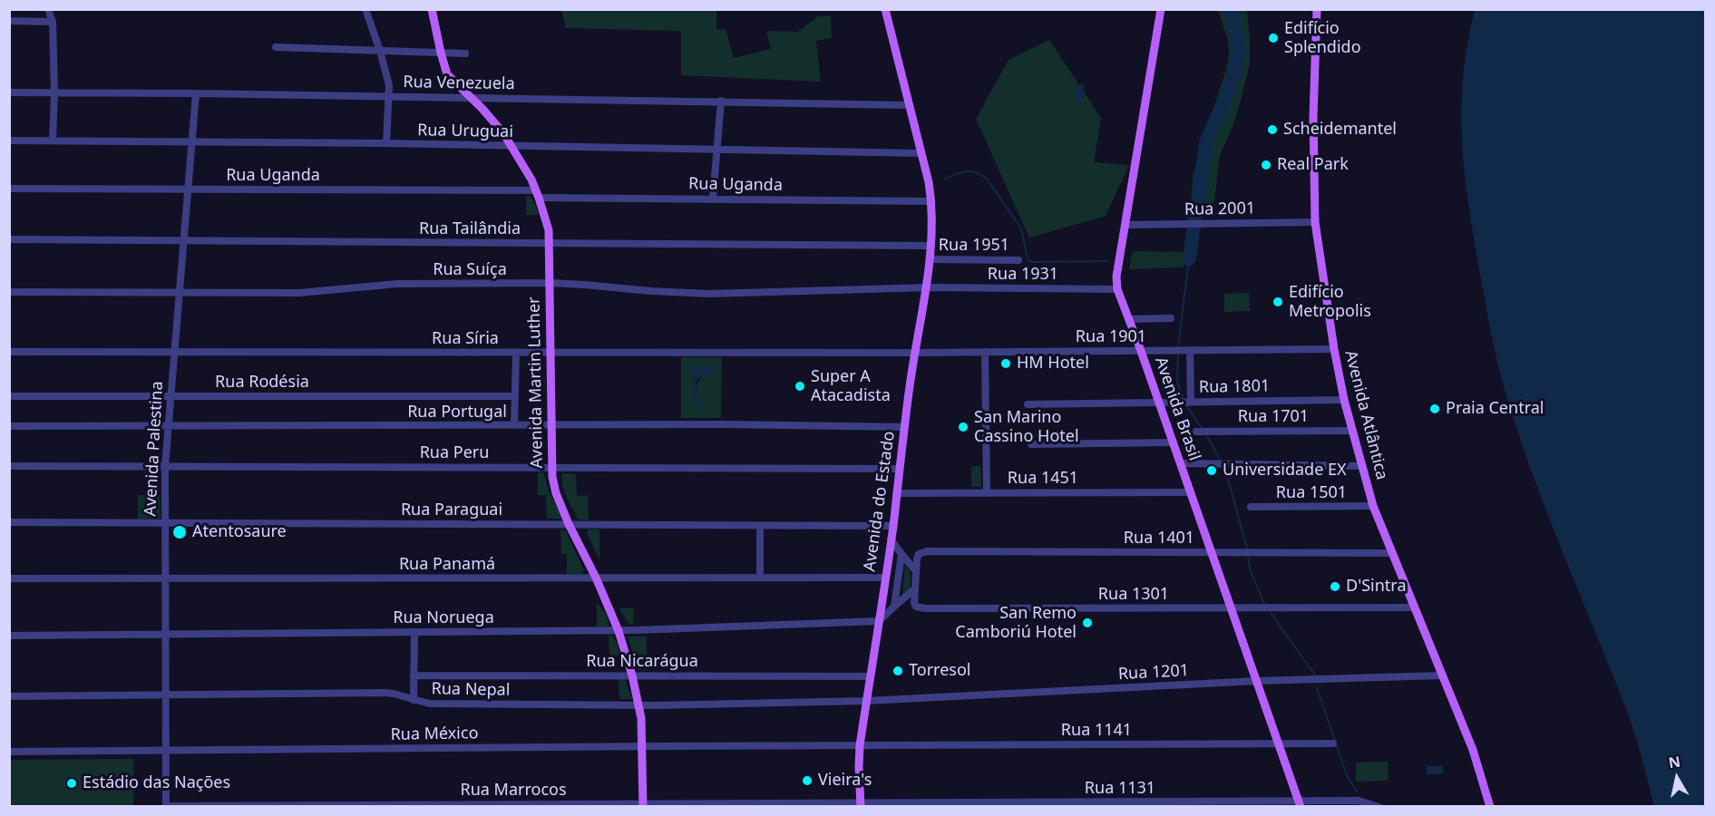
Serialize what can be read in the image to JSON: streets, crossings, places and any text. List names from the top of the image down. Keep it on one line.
{"streets":{"main road":["Avenida Martin Luther","Avenida Brasil","Avenida Atlântica","Avenida do Estado"],"street":["Rua Venezuela","Rua Uruguai","Rua Uganda","Rua 2001","Rua Tailândia","Rua 1951","Rua Suíça","Rua 1931","Rua 1901","Rua Síria","Rua Rodésia","Rua 1801","Rua Portugal","Rua 1701","Avenida Palestina","Rua Peru","Rua 1451","Rua 1501","Rua Paraguai","Rua 1401","Rua Panamá","Rua 1301","Rua Noruega","Rua Nicarágua","Rua 1201","Rua Nepal","Rua 1141","Rua México","Rua 1131","Rua Marrocos"]},"crossings":[["Rua Venezuela","Avenida Martin Luther"],["Rua Venezuela","Avenida Palestina"],["Rua Venezuela","Avenida do Estado"],["Rua Uruguai","Avenida Martin Luther"],["Rua Uruguai","Avenida Palestina"],["Rua Uruguai","Avenida do Estado"],["Rua Uganda","Avenida Martin Luther"],["Rua Uganda","Avenida Palestina"],["Rua Uganda","Avenida do Estado"],["Rua 2001","Avenida Brasil"],["Rua 2001","Avenida Atlântica"],["Rua Tailândia","Avenida Martin Luther"],["Rua Tailândia","Avenida Palestina"],["Rua Tailândia","Avenida do Estado"],["Rua 1951","Avenida do Estado"],["Rua Suíça","Rua 1931"],["Rua Suíça","Avenida Martin Luther"],["Rua Suíça","Avenida Palestina"],["Rua Suíça","Avenida do Estado"],["Rua 1931","Avenida Brasil"],["Rua 1931","Avenida do Estado"],["Rua 1901","Rua Síria"],["Rua 1901","Avenida Brasil"],["Rua 1901","Avenida Atlântica"],["Rua 1901","Avenida do Estado"],["Rua Síria","Avenida Martin Luther"],["Rua Síria","Avenida Palestina"],["Rua Síria","Avenida do Estado"],["Rua Rodésia","Avenida Palestina"],["Avenida Martin Luther","Rua Portugal"],["Avenida Martin Luther","Rua Peru"],["Avenida Martin Luther","Rua Paraguai"],["Avenida Martin Luther","Rua Panamá"],["Avenida Martin Luther","Rua Noruega"],["Avenida Martin Luther","Rua Nicarágua"],["Avenida Martin Luther","Rua Nepal"],["Avenida Martin Luther","Rua México"],["Avenida Martin Luther","Rua Marrocos"],["Rua 1801","Avenida Brasil"],["Rua 1801","Avenida Atlântica"],["Avenida Brasil","Rua 1451"],["Avenida Brasil","Rua 1401"],["Avenida Brasil","Rua 1301"],["Avenida Brasil","Rua 1201"],["Avenida Brasil","Rua 1141"],["Avenida Brasil","Rua 1131"],["Rua Portugal","Avenida Palestina"],["Rua Portugal","Avenida do Estado"],["Avenida Atlântica","Rua 1701"],["Avenida Atlântica","Rua 1501"],["Avenida Atlântica","Rua 1401"],["Avenida Atlântica","Rua 1301"],["Avenida Atlântica","Rua 1201"],["Avenida Palestina","Rua Peru"],["Avenida Palestina","Rua Paraguai"],["Avenida Palestina","Rua Panamá"],["Avenida Palestina","Rua Noruega"],["Avenida Palestina","Rua Nepal"],["Avenida Palestina","Rua México"],["Avenida Palestina","Rua Marrocos"],["Rua Peru","Avenida do Estado"],["Rua 1451","Avenida do Estado"],["Avenida do Estado","Rua Paraguai"],["Avenida do Estado","Rua Panamá"],["Avenida do Estado","Rua Noruega"],["Avenida do Estado","Rua Nicarágua"],["Avenida do Estado","Rua 1201"],["Avenida do Estado","Rua Nepal"],["Avenida do Estado","Rua 1141"],["Avenida do Estado","Rua México"],["Avenida do Estado","Rua 1131"],["Avenida do Estado","Rua Marrocos"],["Rua 1401","Rua 1301"],["Rua 1201","Rua Nepal"],["Rua 1141","Rua México"],["Rua 1131","Rua Marrocos"]],"places":["Edifício Splendido","Scheidemantel","Real Park","Edifício Metropolis","HM Hotel","Super A Atacadista","Praia Central","San Marino Cassino Hotel","Universidade EX","Atentosaure","D'Sintra","San Remo Camboriú Hotel","Torresol","Vieira's","Estádio das Nações"],"north":"top"}
